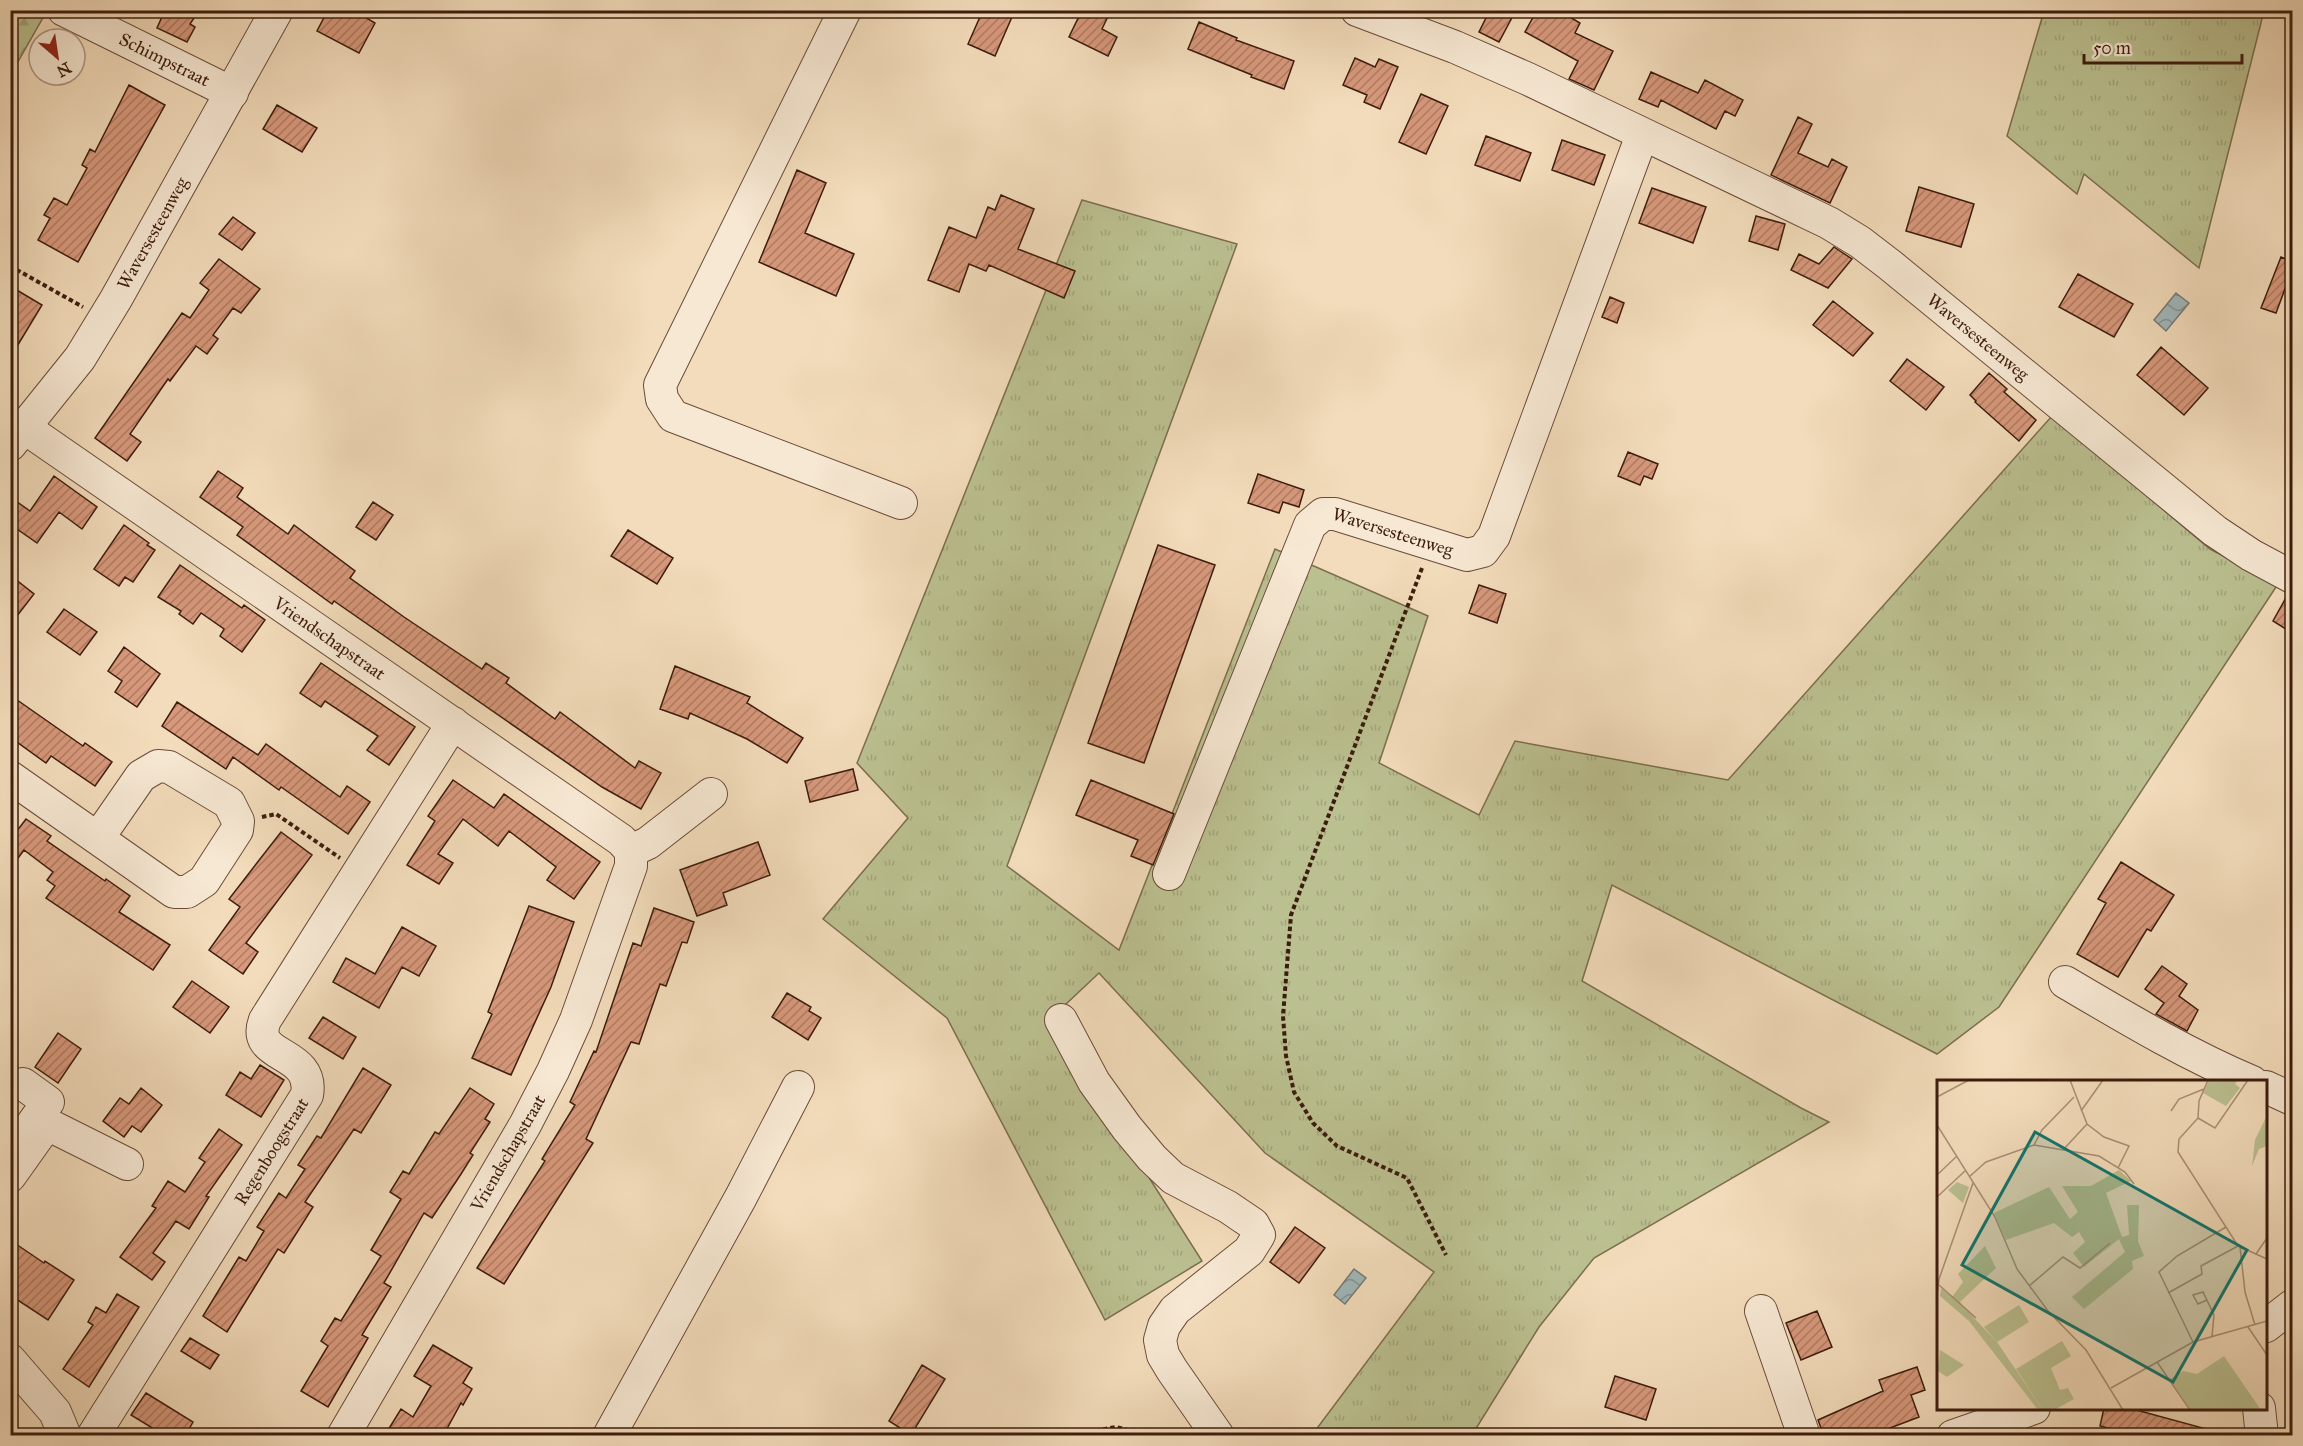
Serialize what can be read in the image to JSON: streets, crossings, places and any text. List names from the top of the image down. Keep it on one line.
{"streets":{"street":["Schimpstraat","Waversesteenweg","Vriendschapstraat","Regenboogstraat"]},"crossings":[["Schimpstraat","Waversesteenweg"],["Waversesteenweg","Vriendschapstraat"],["Vriendschapstraat","Regenboogstraat"]],"scale_bar":"50 m","north":"bottom right"}
